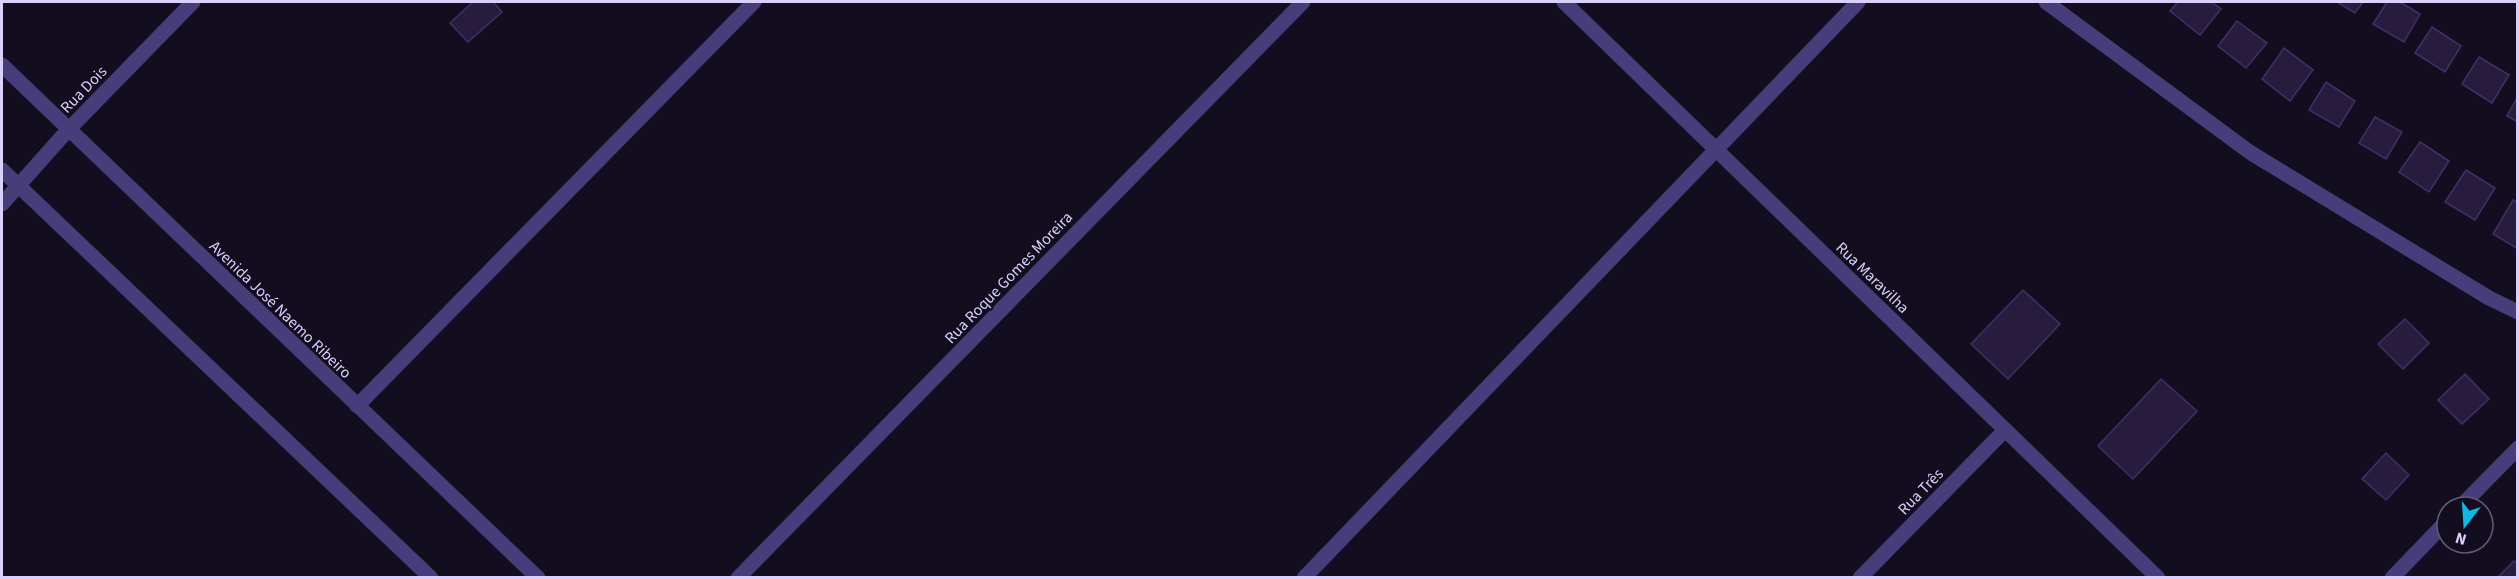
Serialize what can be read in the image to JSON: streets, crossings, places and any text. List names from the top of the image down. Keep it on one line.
{"streets":{"street":["Rua Dois","Rua Roque Gomes Moreira","Rua Maravilha","Avenida José Naemo Ribeiro","Rua Três"]},"crossings":[["Rua Dois","Avenida José Naemo Ribeiro"],["Rua Maravilha","Rua Três"]],"north":"bottom"}
